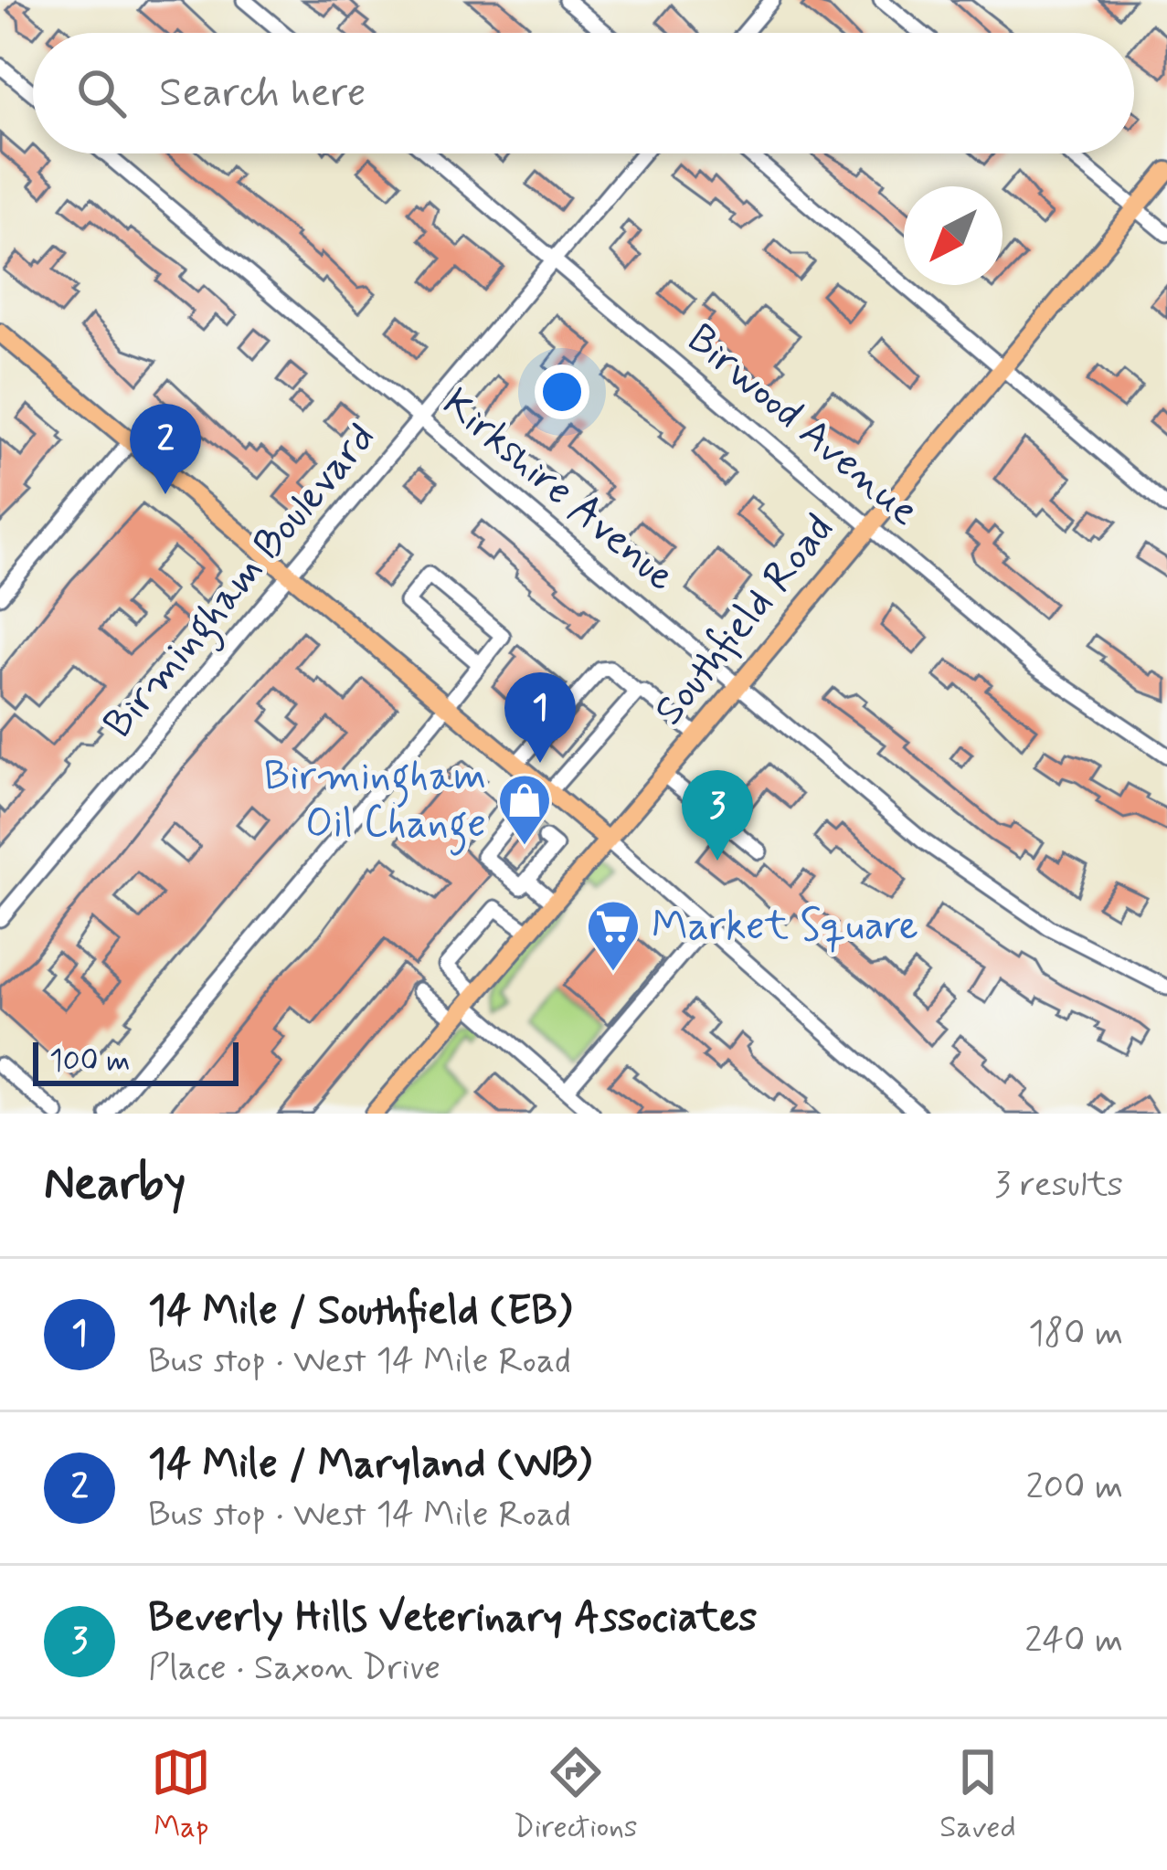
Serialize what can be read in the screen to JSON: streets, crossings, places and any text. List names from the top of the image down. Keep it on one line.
{"streets":{"main road":["Southfield Road"],"street":["Birwood Avenue","Kirkshire Avenue","Birmingham Boulevard"]},"crossings":[["Birwood Avenue","Birmingham Boulevard"],["Birwood Avenue","Southfield Road"],["Kirkshire Avenue","Birmingham Boulevard"],["Kirkshire Avenue","Southfield Road"]],"places":{"shop":["Birmingham Oil Change"],"supermarket":["Market Square"]},"scale_bar":"100 m","north":"bottom left","page":{"search":"Search here","pins":["2","1","3"],"scale":"100 m","heading":["Nearby","3 results"],"list":[{"mark":"1","name":"14 Mile / Southfield (EB)","note":"Bus stop · West 14 Mile Road","value":"180 m"},{"mark":"2","name":"14 Mile / Maryland (WB)","note":"Bus stop · West 14 Mile Road","value":"200 m"},{"mark":"3","name":"Beverly Hills Veterinary Associates","note":"Place · Saxon Drive","value":"240 m"}],"nav":["Map","Directions","Saved"]}}
